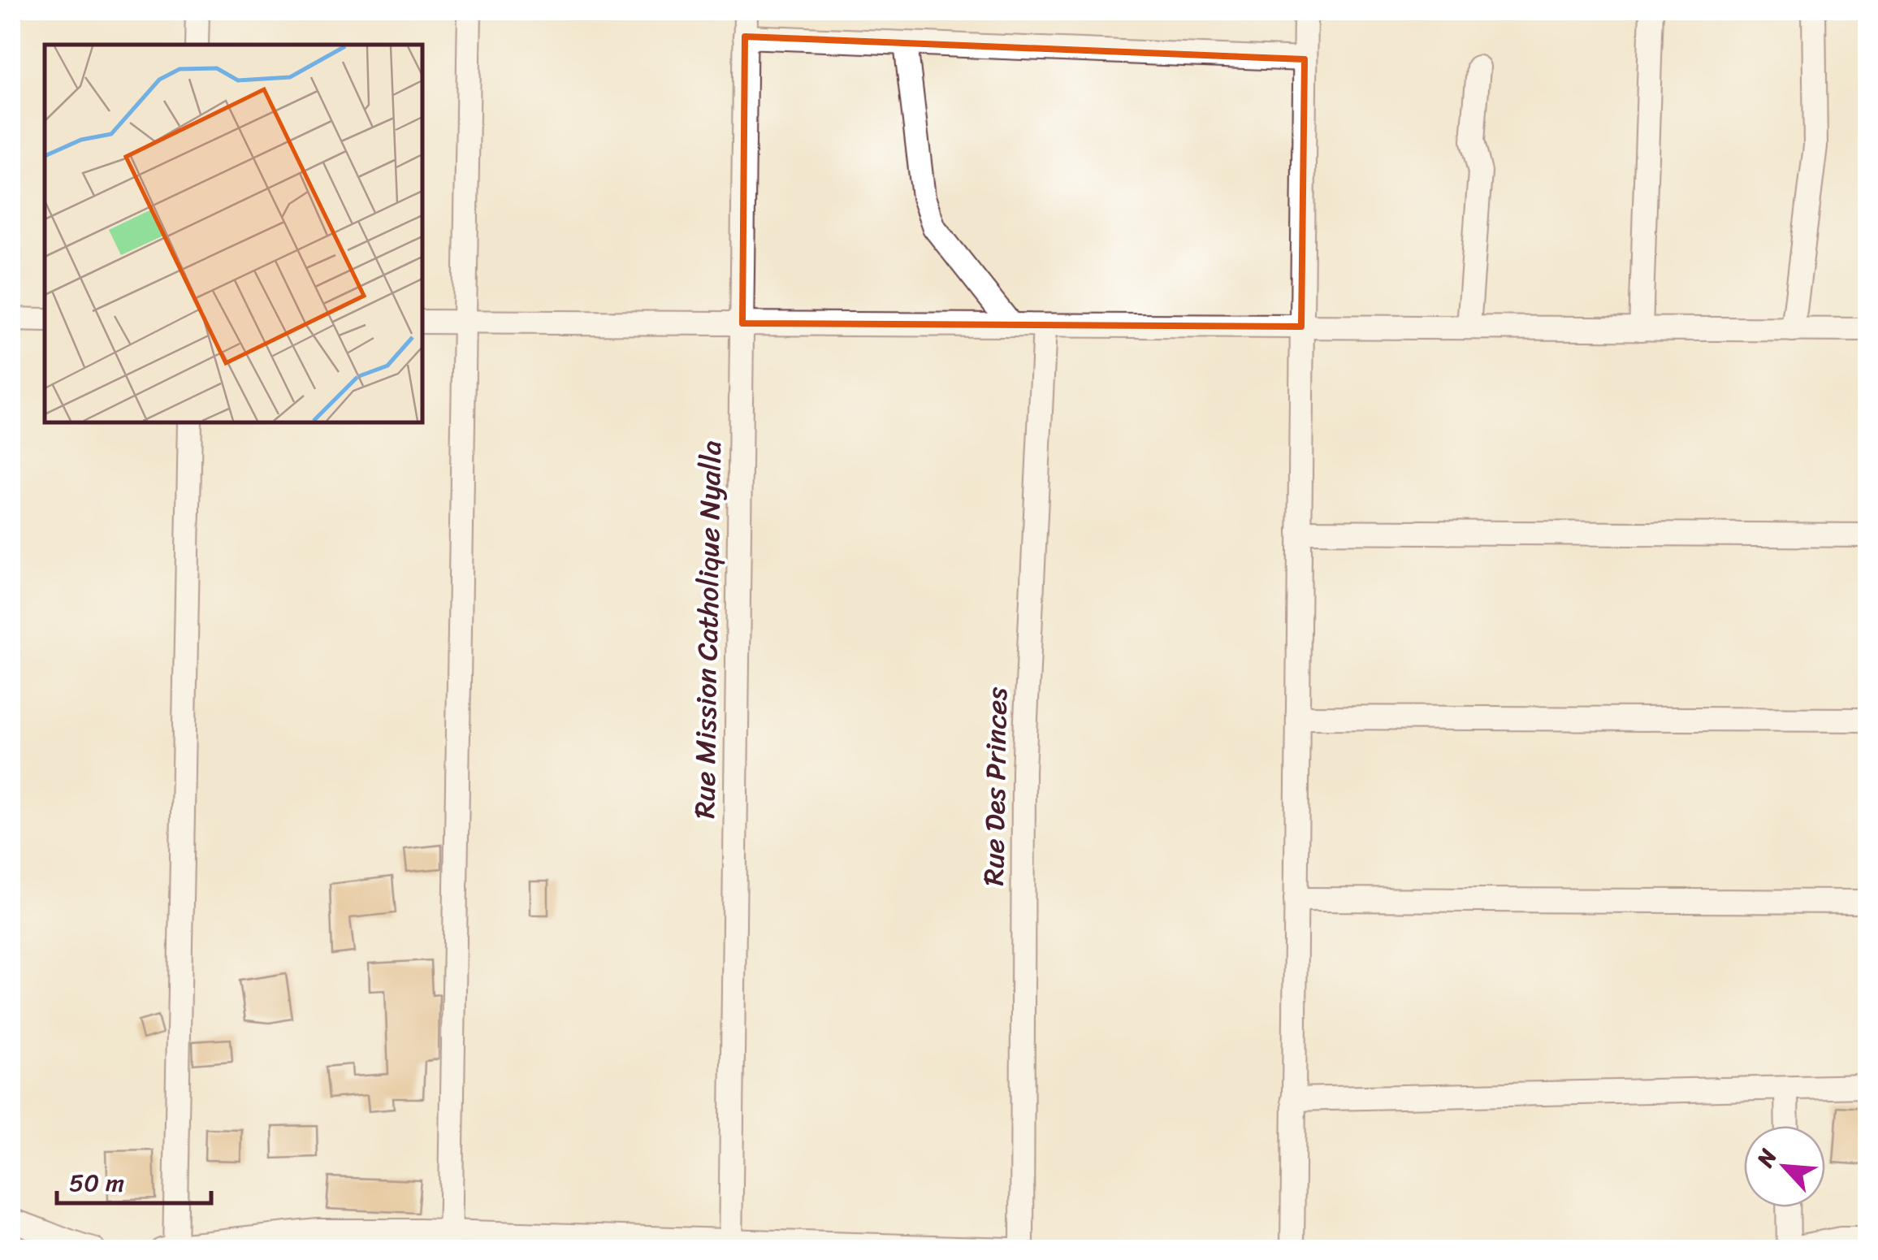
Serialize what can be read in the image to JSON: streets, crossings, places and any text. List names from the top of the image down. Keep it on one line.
{"streets":{"street":["Rue Mission Catholique Nyalla","Rue Des Princes"]},"scale_bar":"50 m","north":"top left"}
